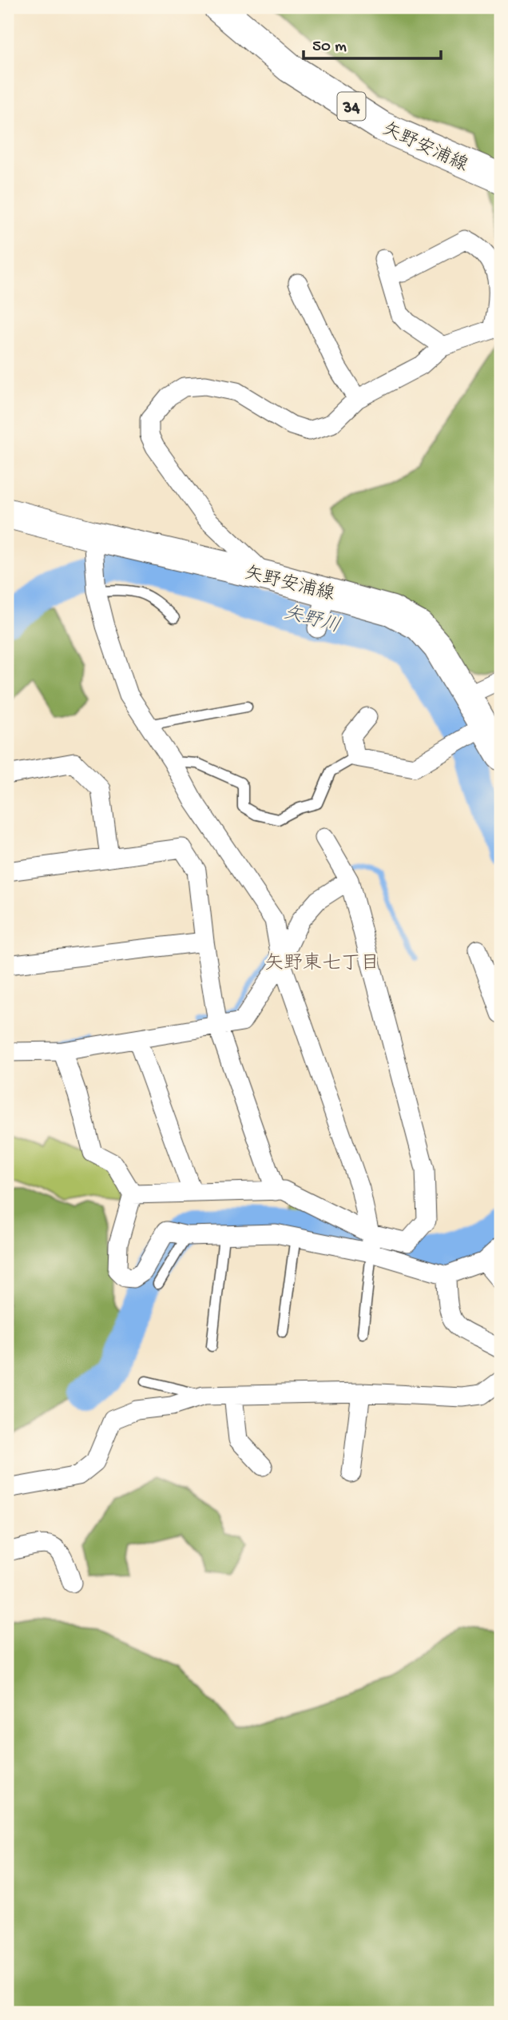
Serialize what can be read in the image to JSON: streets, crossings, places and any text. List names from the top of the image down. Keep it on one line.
{"streets":{"main road":["34","矢野安浦線"]},"districts":["矢野東七丁目"],"water":["矢野川"],"scale_bar":"50 m"}
